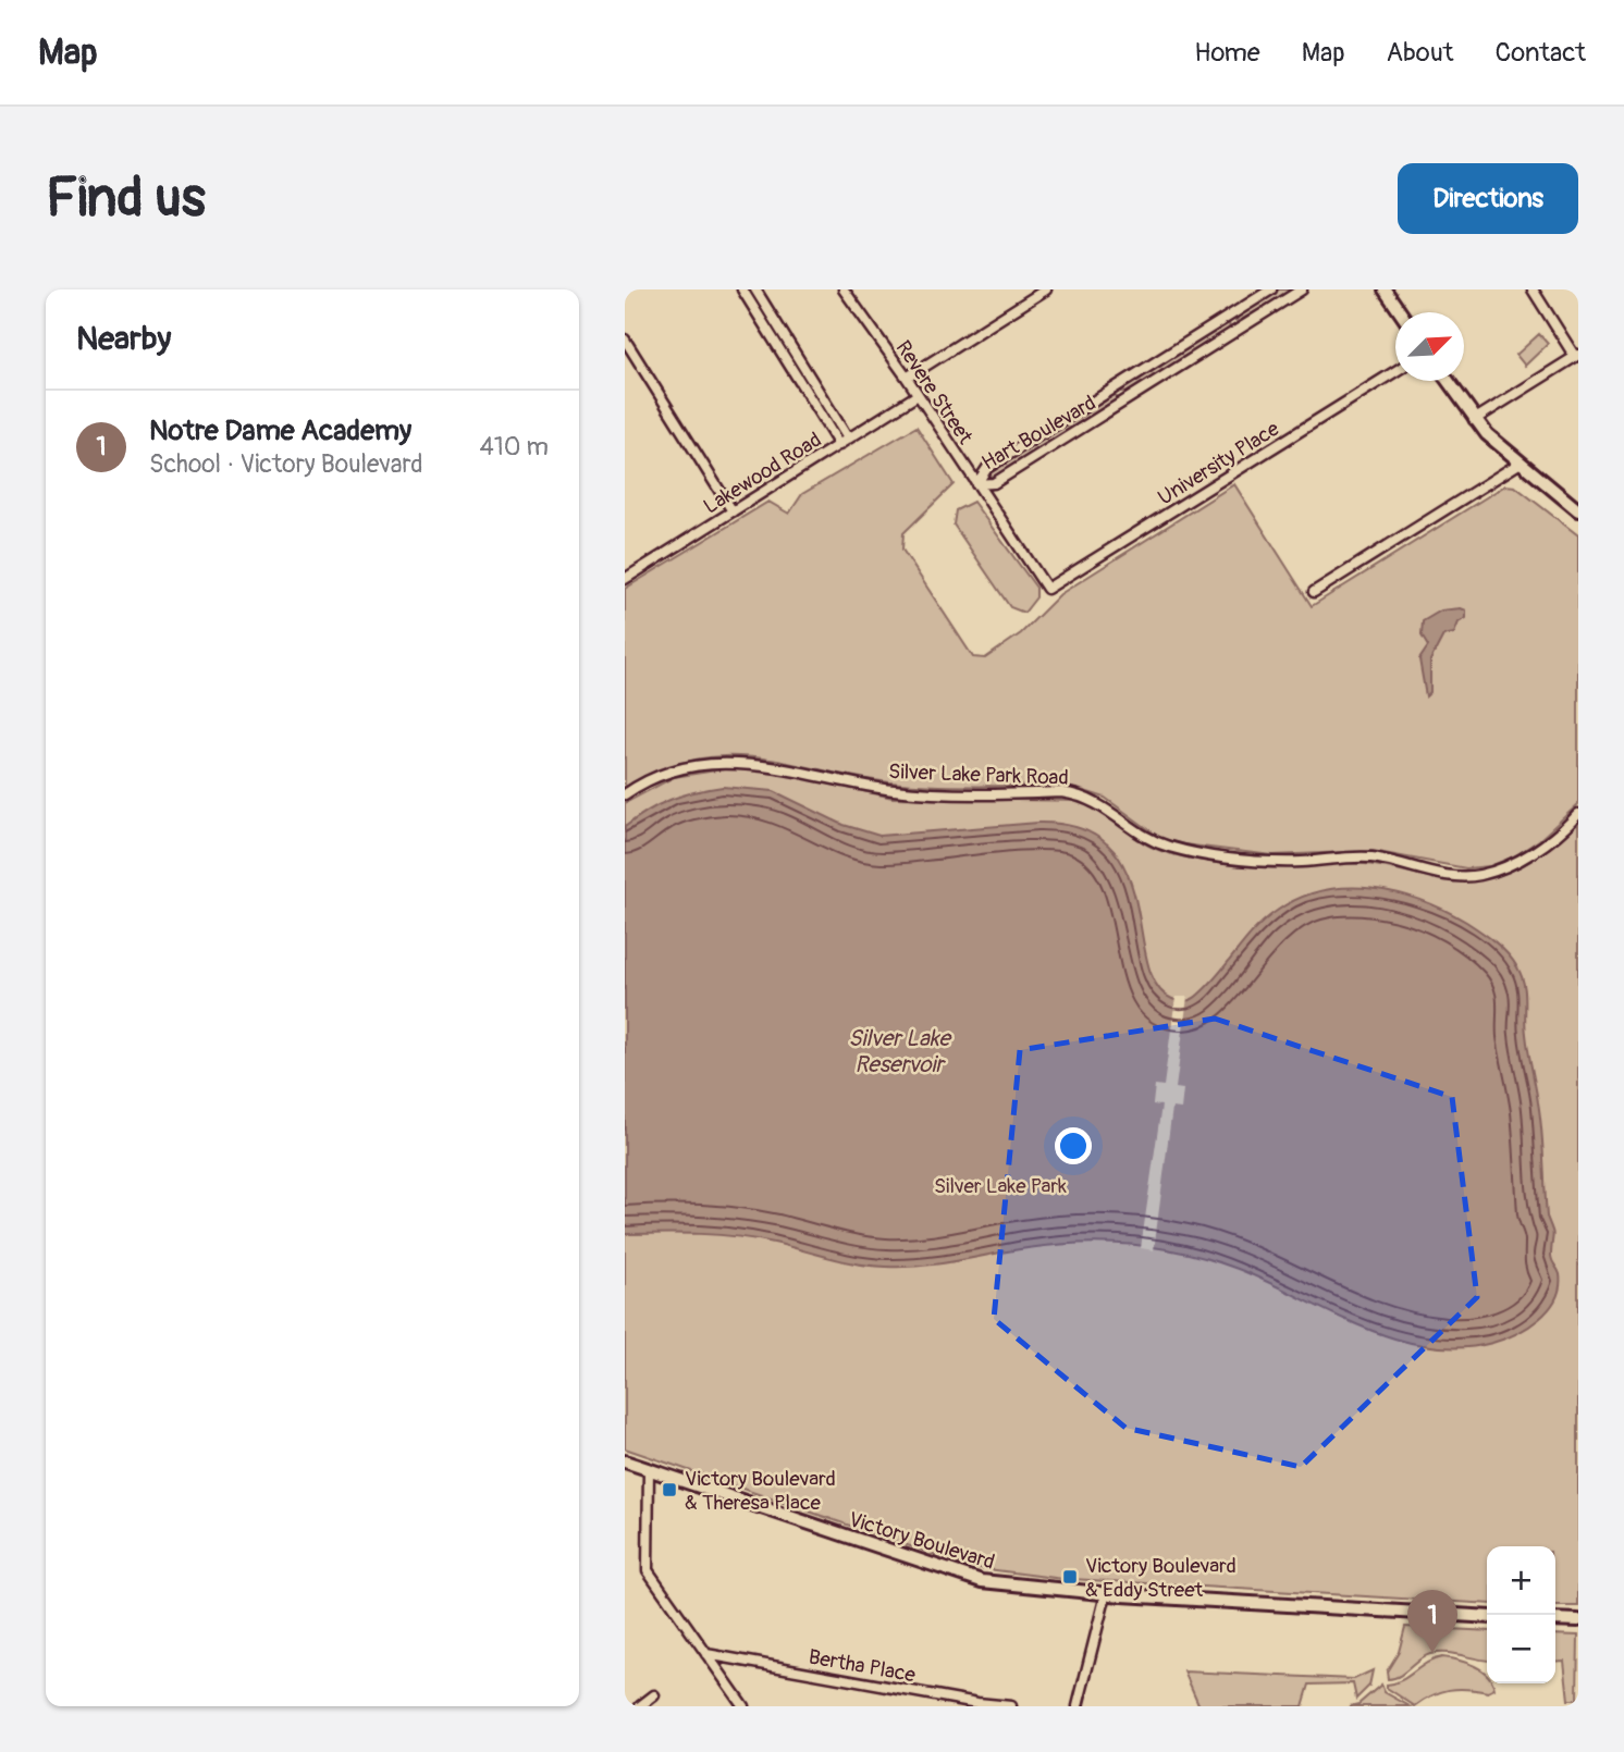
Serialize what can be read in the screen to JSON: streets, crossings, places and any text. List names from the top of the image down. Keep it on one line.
{"streets":{"main road":["Victory Boulevard"],"street":["Revere Street","Hart Boulevard","University Place","Lakewood Road","Silver Lake Park Road","Bertha Place"]},"crossings":[["Revere Street","Hart Boulevard"],["Revere Street","University Place"],["Revere Street","Lakewood Road"]],"water":["Silver Lake Reservoir"],"parks":["Silver Lake Park"],"places":{"transit":["Victory Boulevard & Theresa Place","Victory Boulevard & Eddy Street"]},"north":"top right","page":{"header":"Map","nav":["Home","Map","About","Contact"],"buttons":"Directions","title":"Find us","heading":"Nearby","list":[{"mark":"1","name":"Notre Dame Academy","note":"School · Victory Boulevard","value":"410 m"}],"map_buttons":["+","−"],"pins":"1"}}
